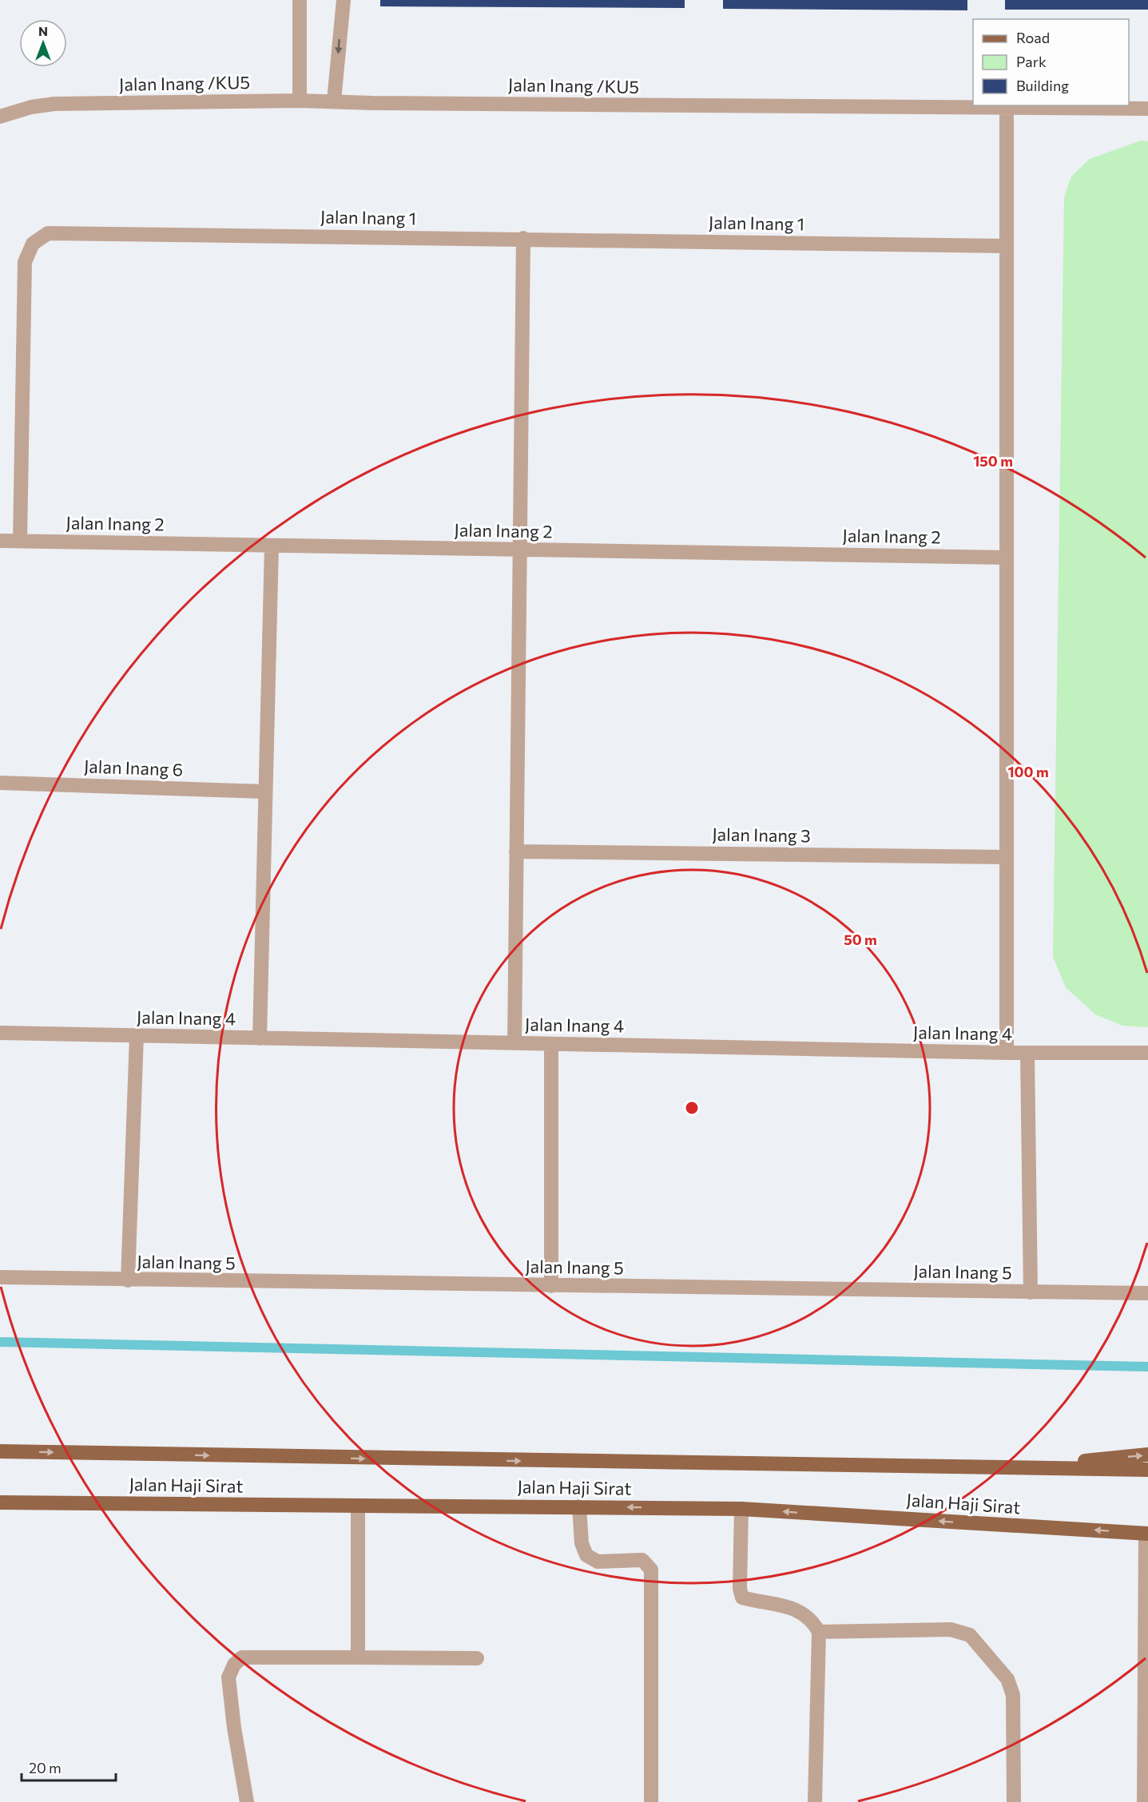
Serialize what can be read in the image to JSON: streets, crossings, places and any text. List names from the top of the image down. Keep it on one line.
{"streets":{"main road":["Jalan Haji Sirat"],"street":["Jalan Inang /KU5","Jalan Inang 1","Jalan Inang 2","Jalan Inang 6","Jalan Inang 3","Jalan Inang 4","Jalan Inang 5"]},"crossings":[["Jalan Inang 1","Jalan Inang 2"]],"legend":["Road","Park","Building"],"scale_bar":"20 m","north":"top","rings":["150 m","100 m","50 m"]}
